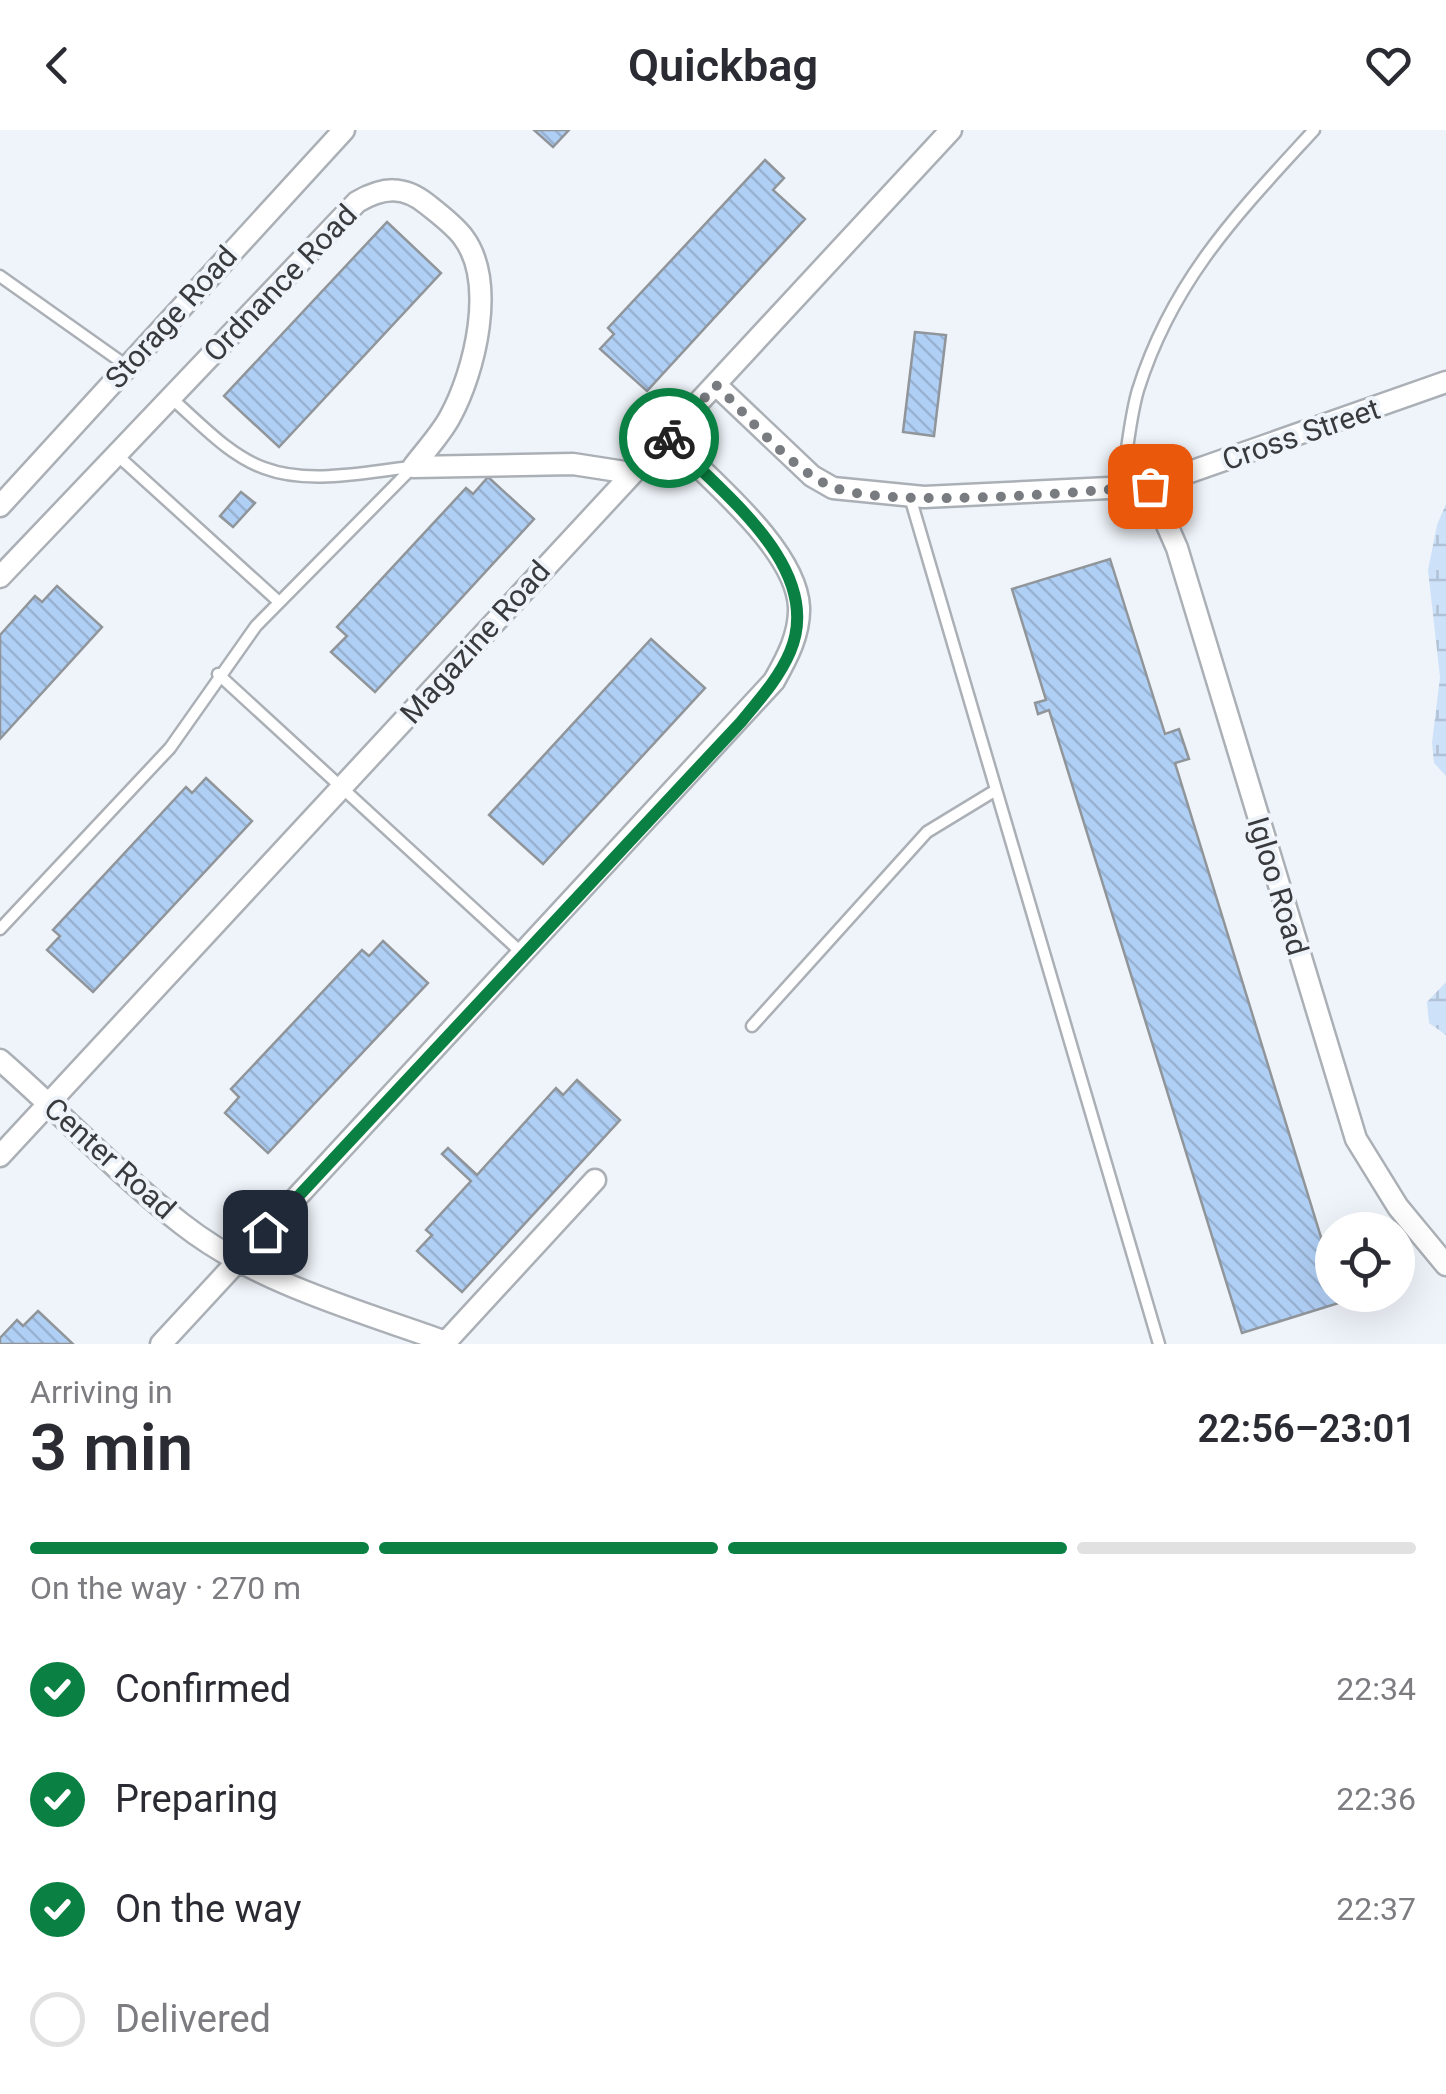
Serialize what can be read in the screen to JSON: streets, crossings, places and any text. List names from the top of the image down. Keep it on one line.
{"streets":{"street":["Ordnance Road","Storage Road","Cross Street","Magazine Road","Igloo Road","Center Road"]},"crossings":[["Cross Street","Magazine Road"],["Cross Street","Igloo Road"],["Magazine Road","Center Road"]],"page":{"header":"Quickbag","heading":["3 min","Arriving in","22:56–23:01"],"bar":"On the way · 270 m","list":[["Confirmed","22:34"],["Preparing","22:36"],["On the way","22:37"],"Delivered"]}}
